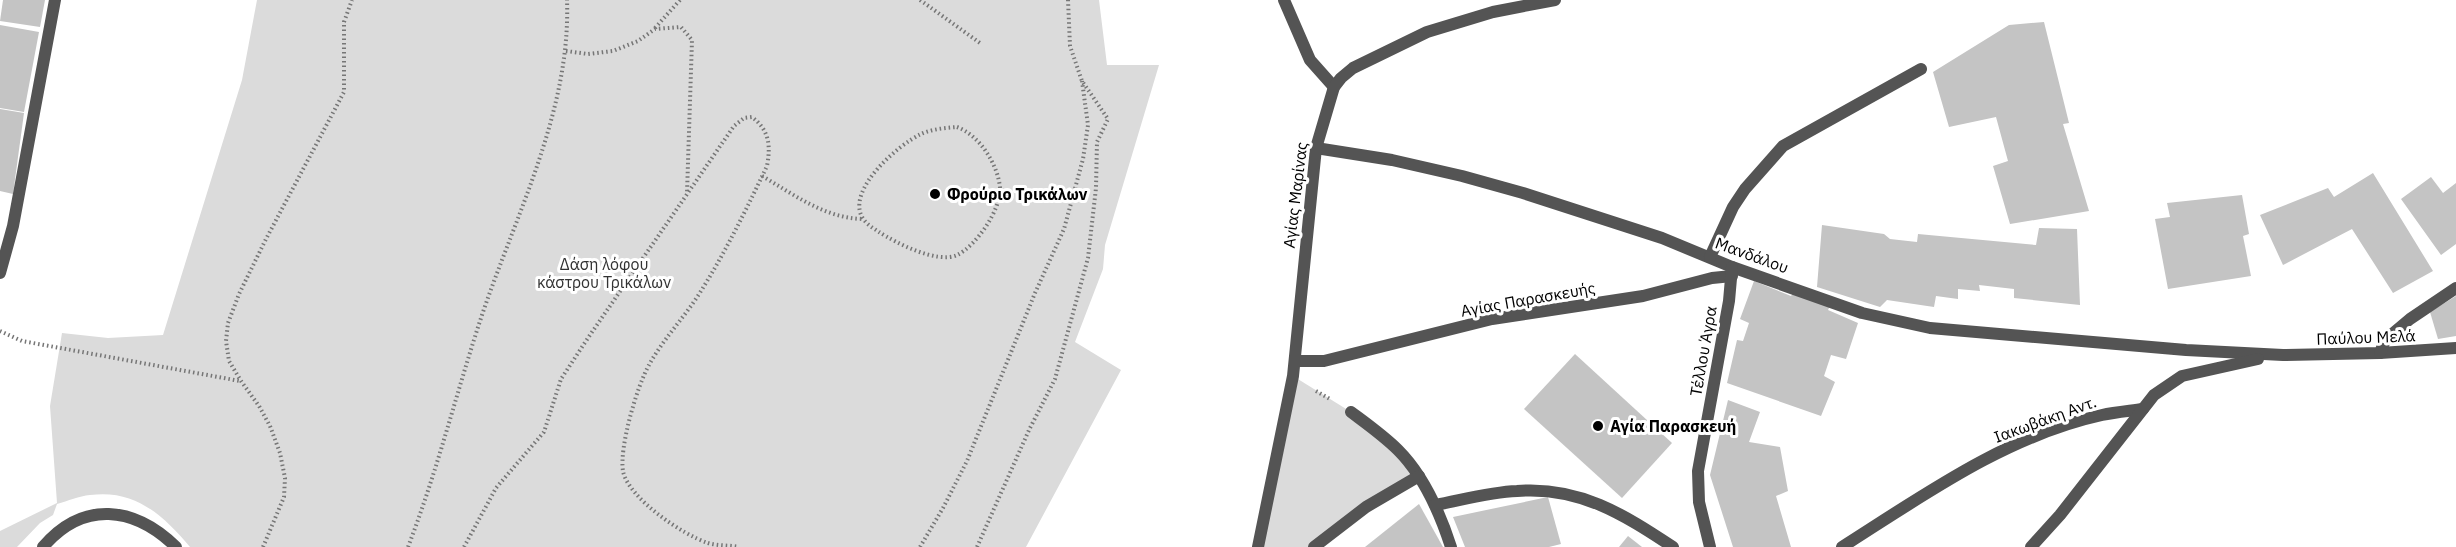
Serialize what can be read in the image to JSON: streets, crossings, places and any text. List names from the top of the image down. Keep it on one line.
{"streets":{"street":["Αγίας Μαρίνας","Μανδάλου","Αγίας Παρασκευής","Παύλου Μελά","Τέλλου Άγρα","Ιακωβάκη Αντ."]},"crossings":[["Αγίας Μαρίνας","Μανδάλου"],["Αγίας Μαρίνας","Αγίας Παρασκευής"],["Μανδάλου","Αγίας Παρασκευής"],["Μανδάλου","Παύλου Μελά"],["Μανδάλου","Τέλλου Άγρα"],["Αγίας Παρασκευής","Τέλλου Άγρα"],["Παύλου Μελά","Ιακωβάκη Αντ."]],"parks":["Δάση λόφου κάστρου Τρικάλων"],"places":["Φρούριο Τρικάλων","Αγία Παρασκευή"]}
